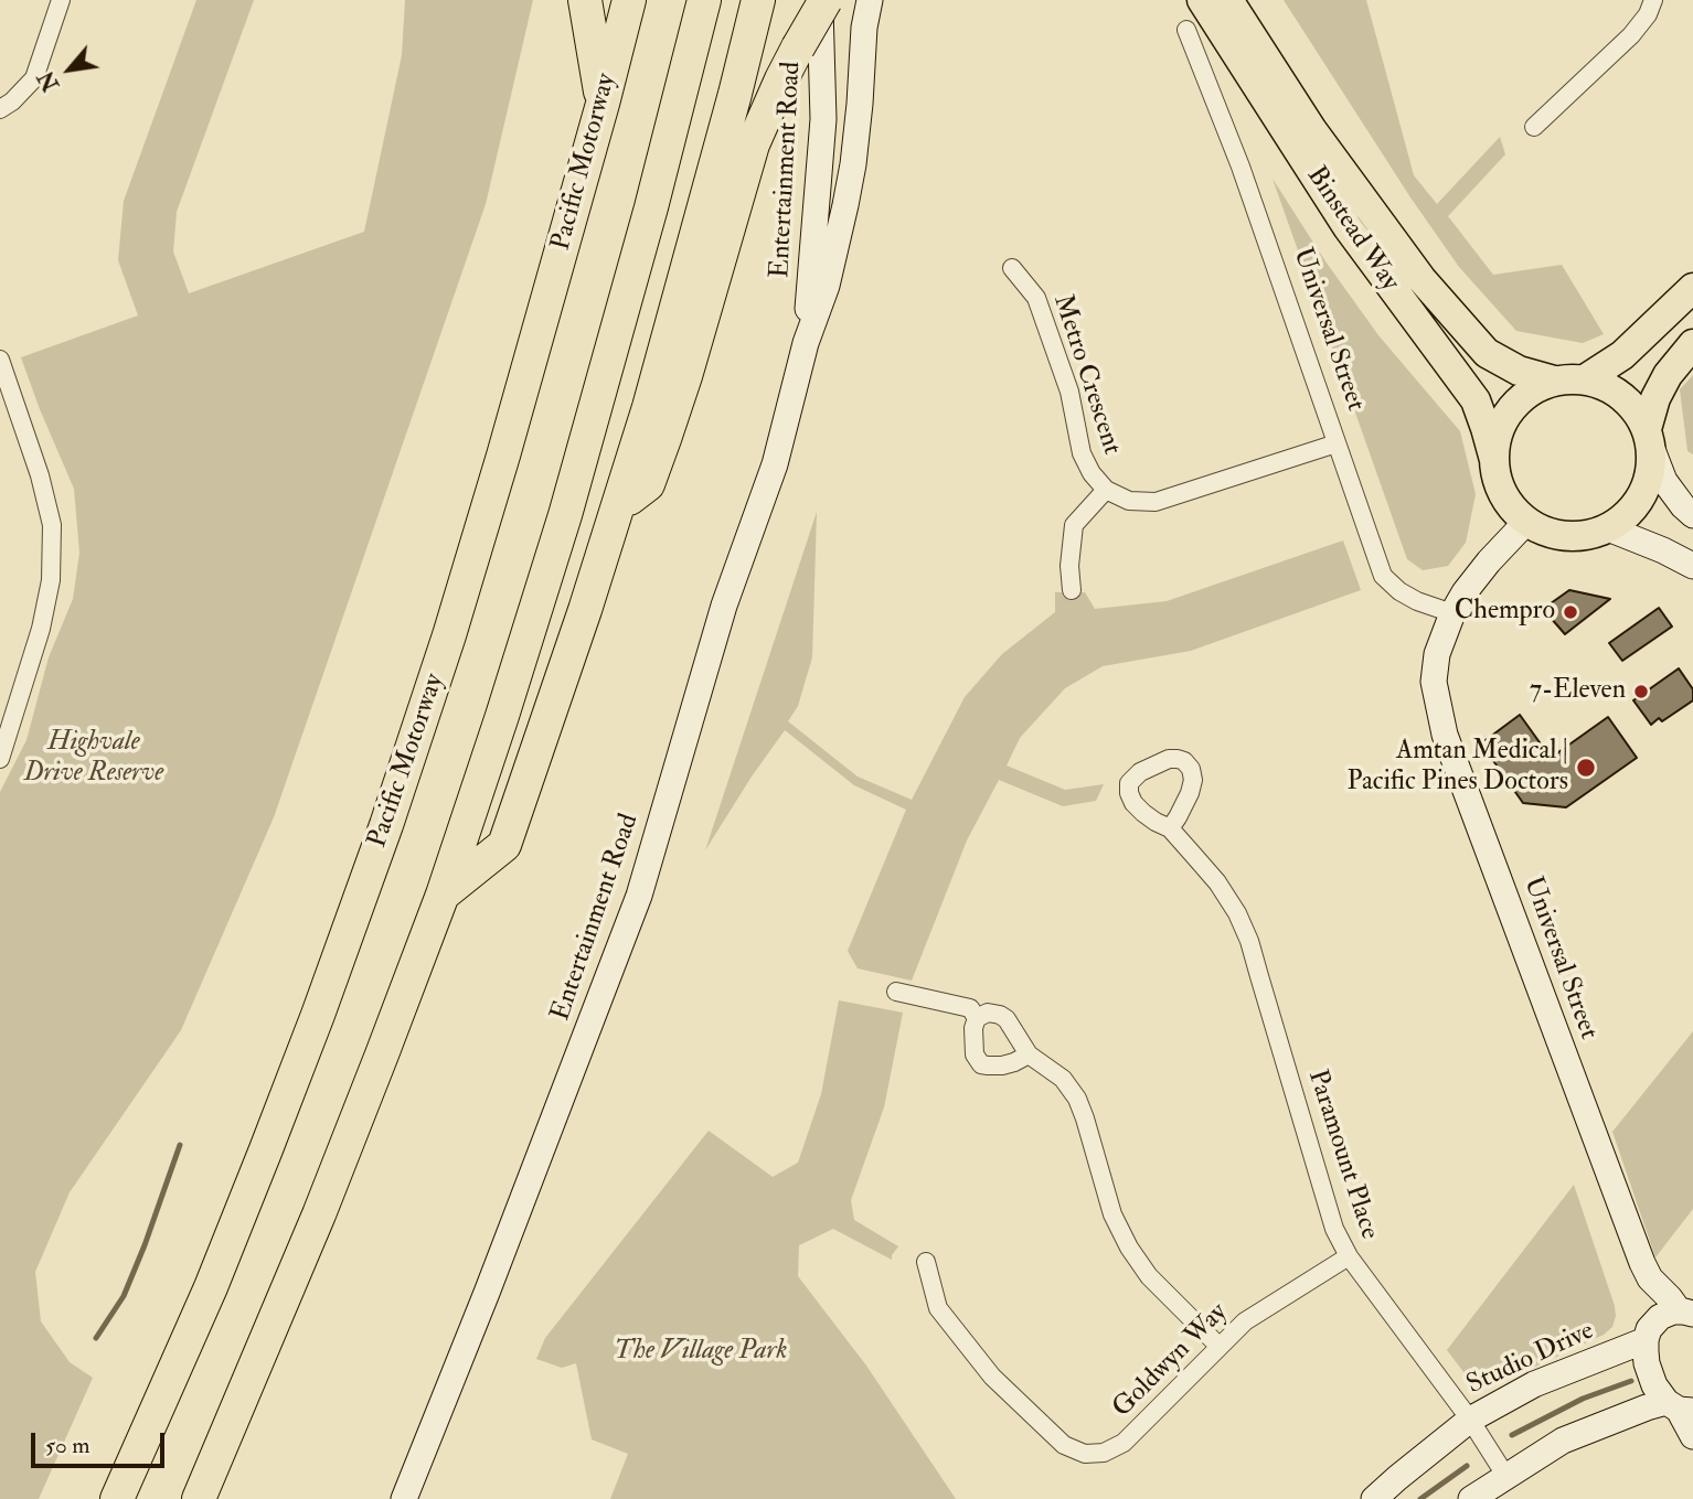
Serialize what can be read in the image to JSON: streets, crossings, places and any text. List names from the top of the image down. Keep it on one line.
{"streets":{"highway":["Pacific Motorway"],"main road":["Binstead Way"],"street":["Entertainment Road","Universal Street","Metro Crescent","Paramount Place","Studio Drive","Goldwyn Way"]},"crossings":[["Binstead Way","Universal Street"],["Universal Street","Metro Crescent"],["Paramount Place","Studio Drive"],["Paramount Place","Goldwyn Way"]],"parks":["Highvale Drive Reserve","The Village Park"],"places":["Chempro","7-Eleven","Amtan Medical | Pacific Pines Doctors"],"scale_bar":"50 m","north":"bottom left"}
